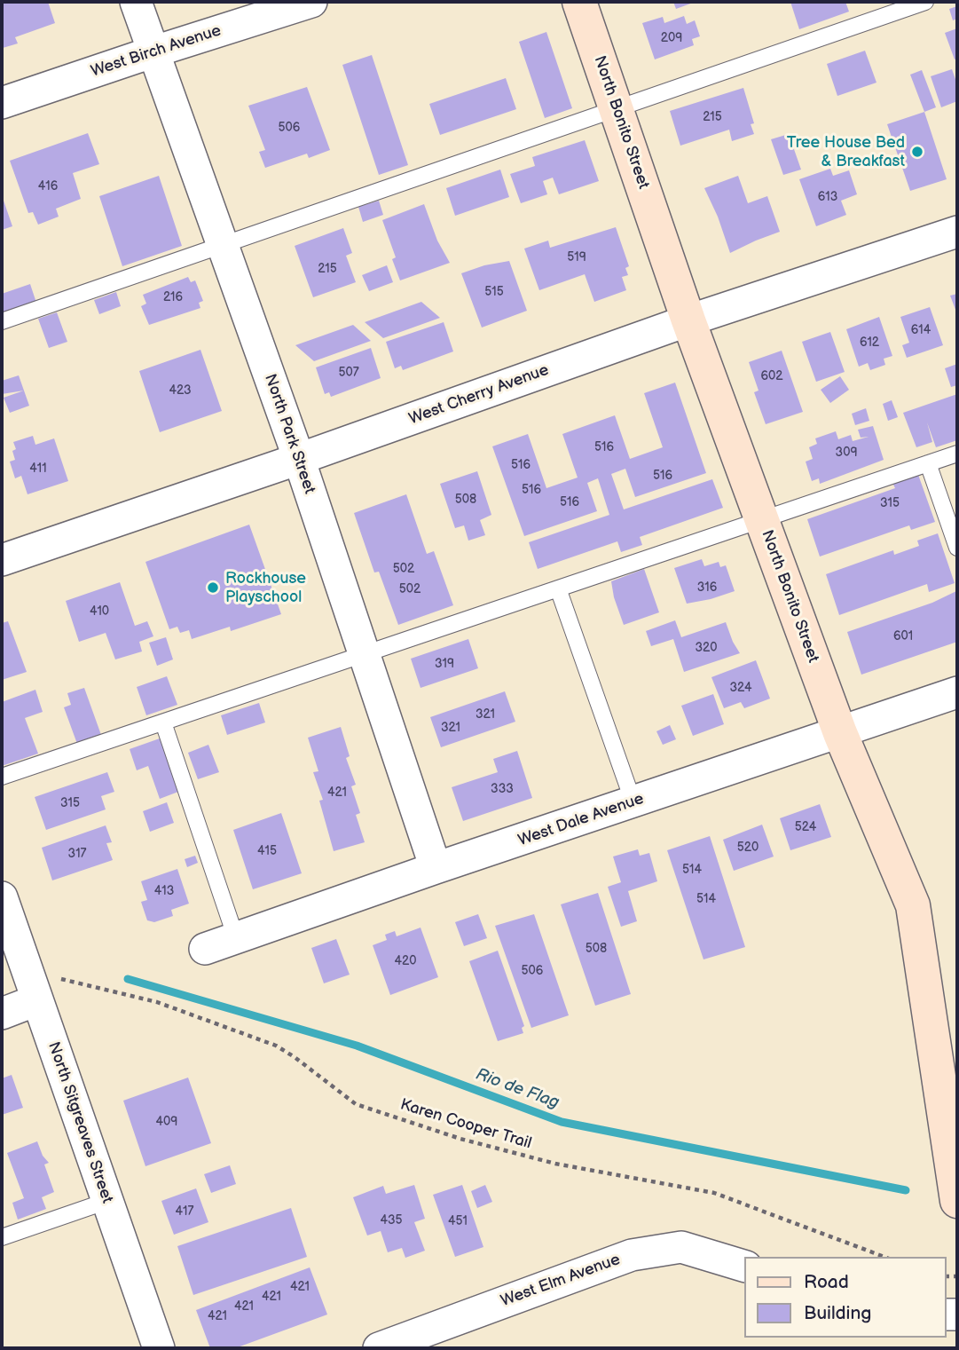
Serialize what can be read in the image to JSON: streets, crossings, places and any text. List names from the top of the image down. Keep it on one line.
{"streets":{"street":["West Birch Avenue","North Bonito Street","West Cherry Avenue","North Park Street","West Dale Avenue","North Sitgreaves Street","West Elm Avenue"],"path":["Karen Cooper Trail"]},"crossings":[["West Birch Avenue","North Park Street"],["North Bonito Street","West Cherry Avenue"],["North Bonito Street","West Dale Avenue"],["West Cherry Avenue","North Park Street"],["North Park Street","West Dale Avenue"],["North Sitgreaves Street","Karen Cooper Trail"]],"water":["Rio de Flag"],"places":["Tree House Bed & Breakfast","Rockhouse Playschool"],"house_numbers":["209","215","506","416","613","519","215","515","216","614","612","507","602","423","516","309","516","411","516","516","508","516","315","502","316","502","410","601","320","319","324","321","321","333","421","315","524","520","415","317","514","413","514","508","420","506","409","417","435","451","421","421","421","421"],"legend":["Road","Building"]}
